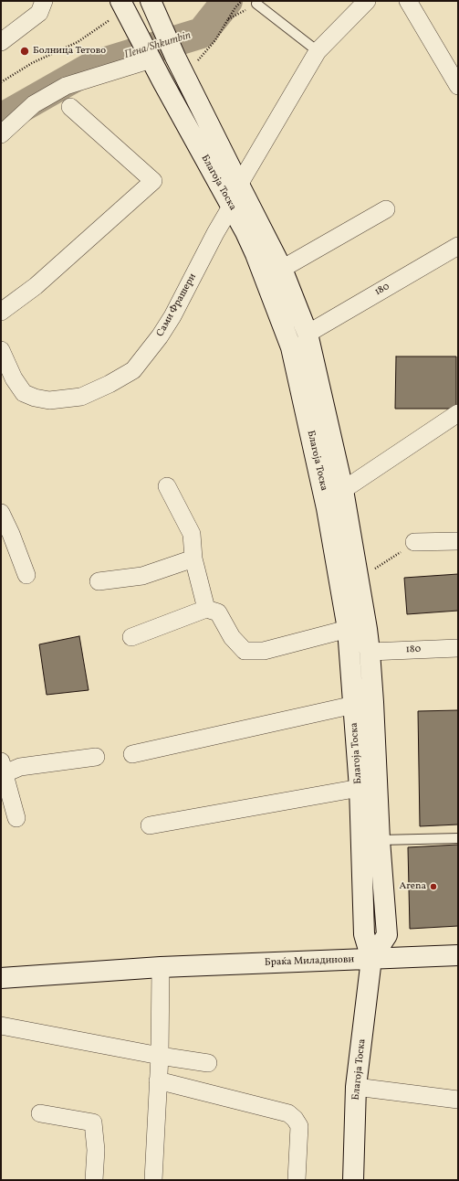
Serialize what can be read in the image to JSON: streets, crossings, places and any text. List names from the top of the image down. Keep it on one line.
{"streets":{"street":["Благоја Тоска","180","Сами Фрашери","Браќа Миладинови"]},"crossings":[["Благоја Тоска","180"],["Благоја Тоска","Сами Фрашери"],["Благоја Тоска","Браќа Миладинови"]],"water":["Пена/Shkumbin"],"places":["Болница Тетово","Arena"]}
